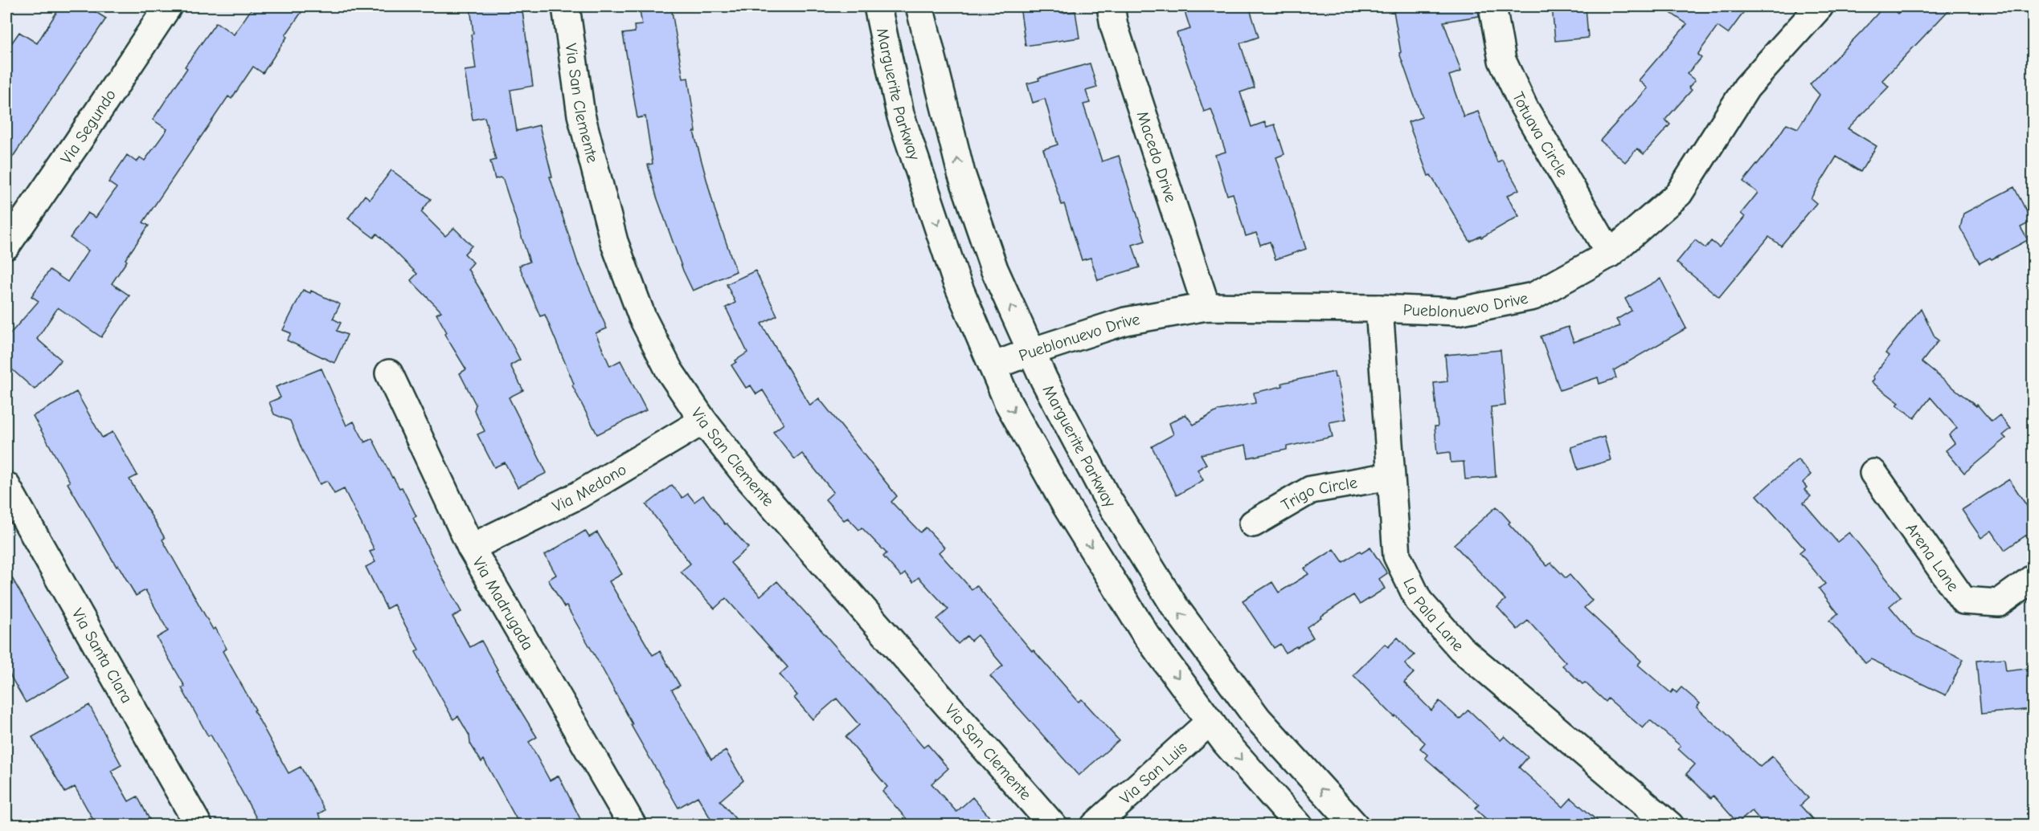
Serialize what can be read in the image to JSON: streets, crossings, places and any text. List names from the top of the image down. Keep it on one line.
{"streets":{"street":["Marguerite Parkway","Via San Clemente","Via Segundo","Totuava Circle","Macedo Drive","Pueblonuevo Drive","Via Medono","Trigo Circle","Arena Lane","Via Madrugada","La Pala Lane","Via Santa Clara","Via San Luis"]},"crossings":[["Marguerite Parkway","Pueblonuevo Drive"],["Marguerite Parkway","Via San Luis"],["Via San Clemente","Via Medono"],["Totuava Circle","Pueblonuevo Drive"],["Macedo Drive","Pueblonuevo Drive"],["Pueblonuevo Drive","La Pala Lane"],["Via Medono","Via Madrugada"],["Trigo Circle","La Pala Lane"]]}
